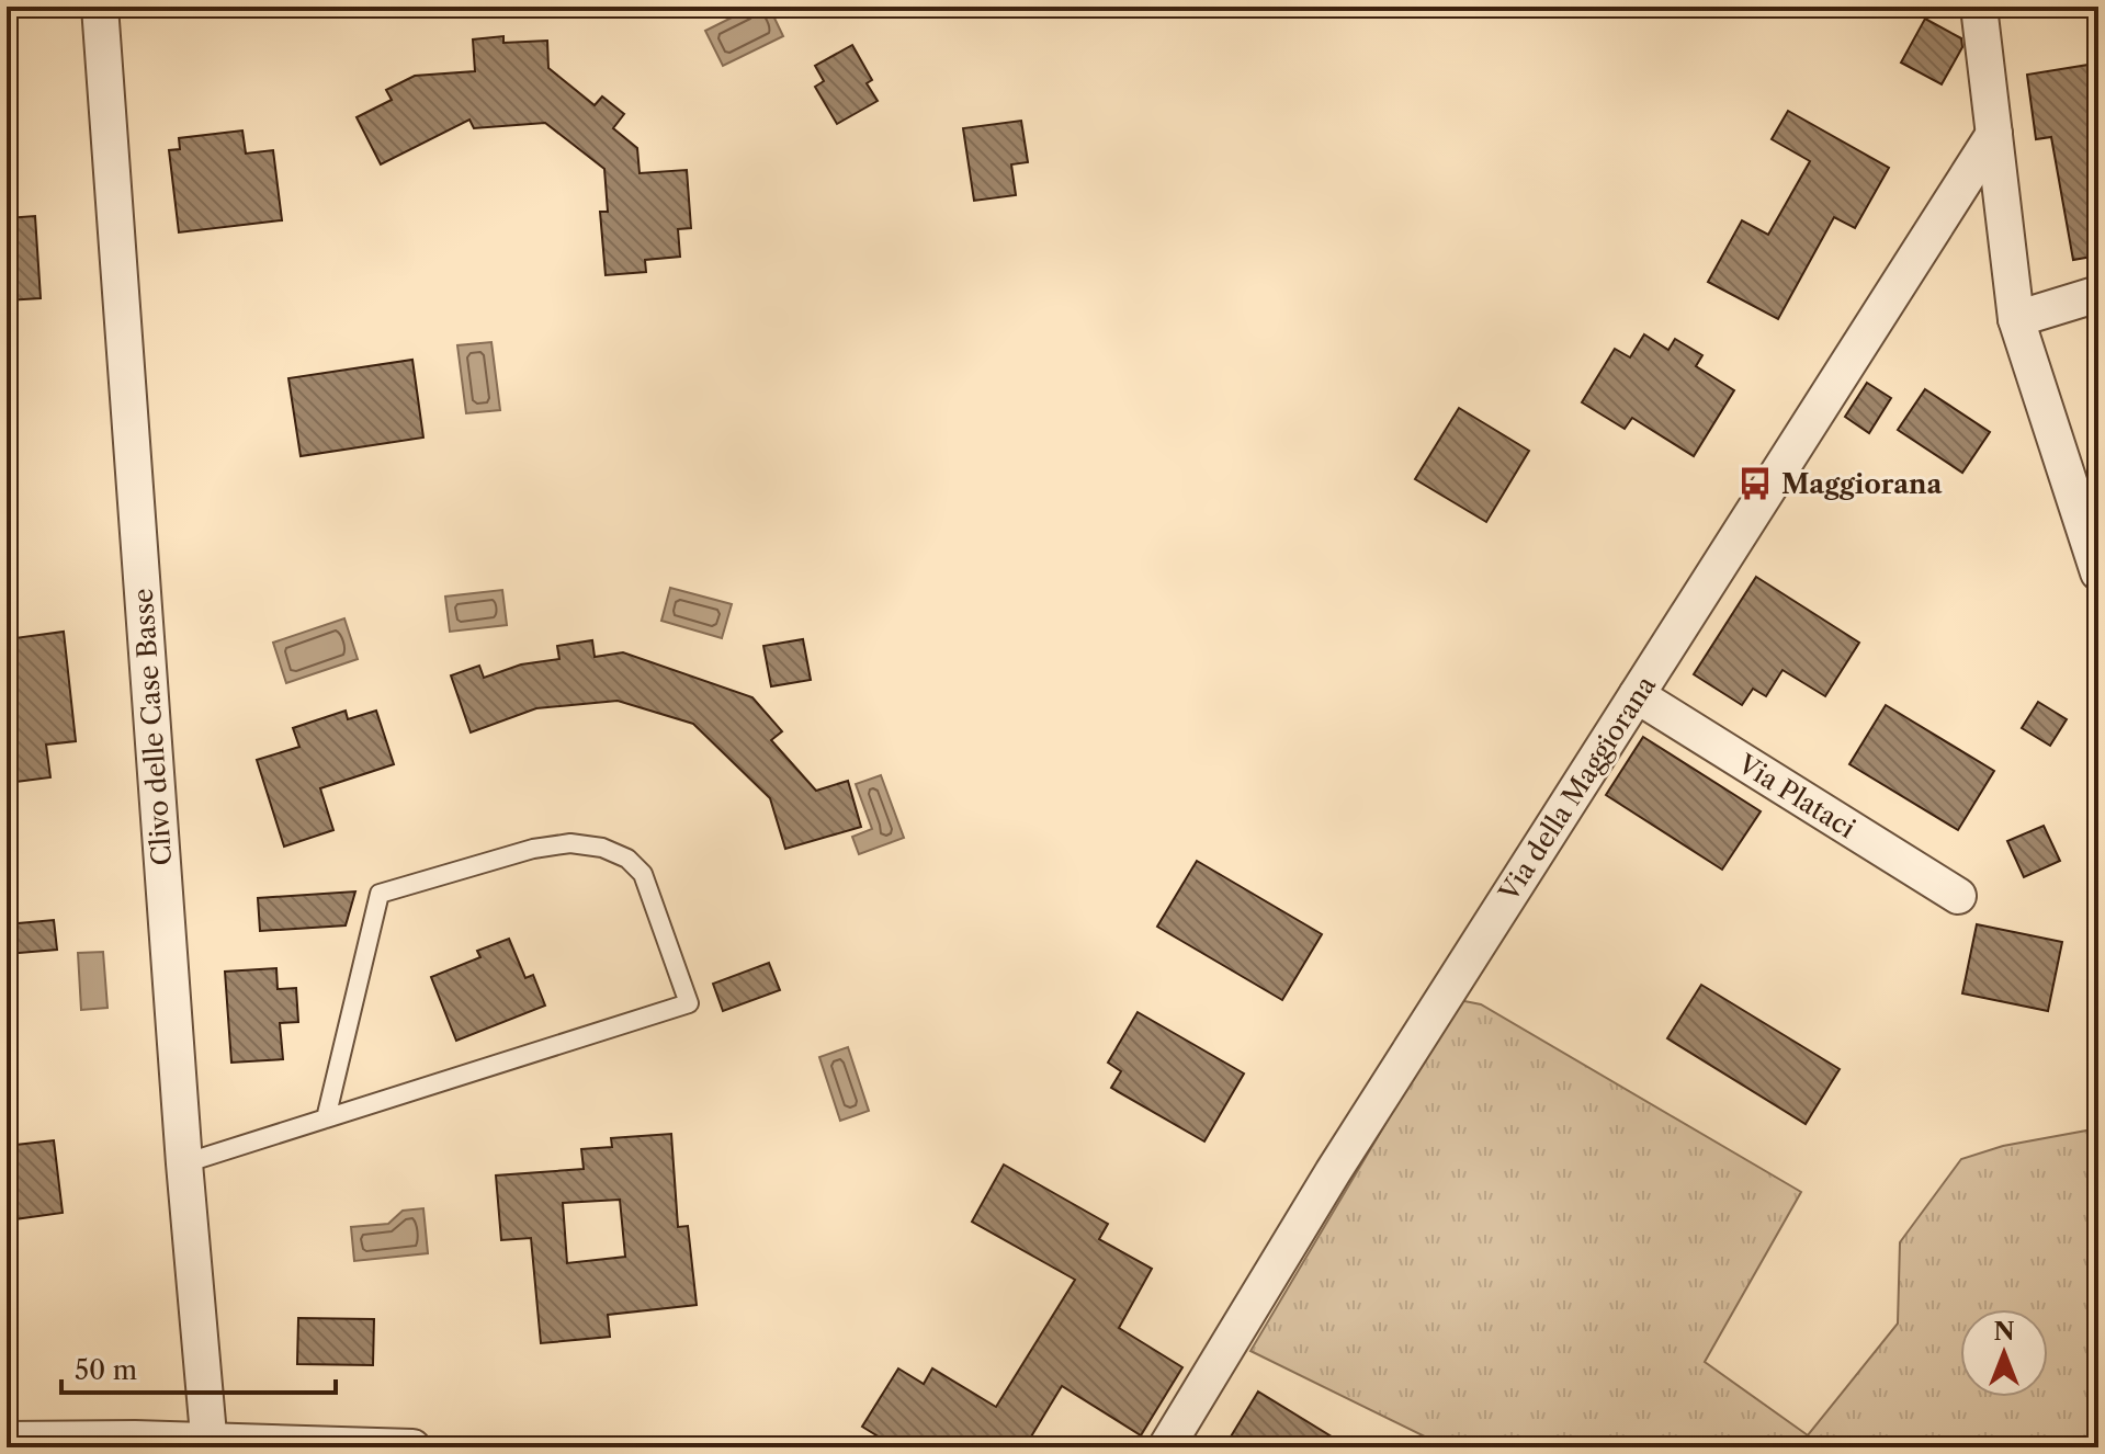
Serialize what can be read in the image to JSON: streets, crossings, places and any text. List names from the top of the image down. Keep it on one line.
{"streets":{"street":["Clivo delle Case Basse","Via della Maggiorana","Via Plataci"]},"crossings":[["Via della Maggiorana","Via Plataci"]],"places":{"bus stop":["Maggiorana"]},"scale_bar":"50 m","north":"top"}
